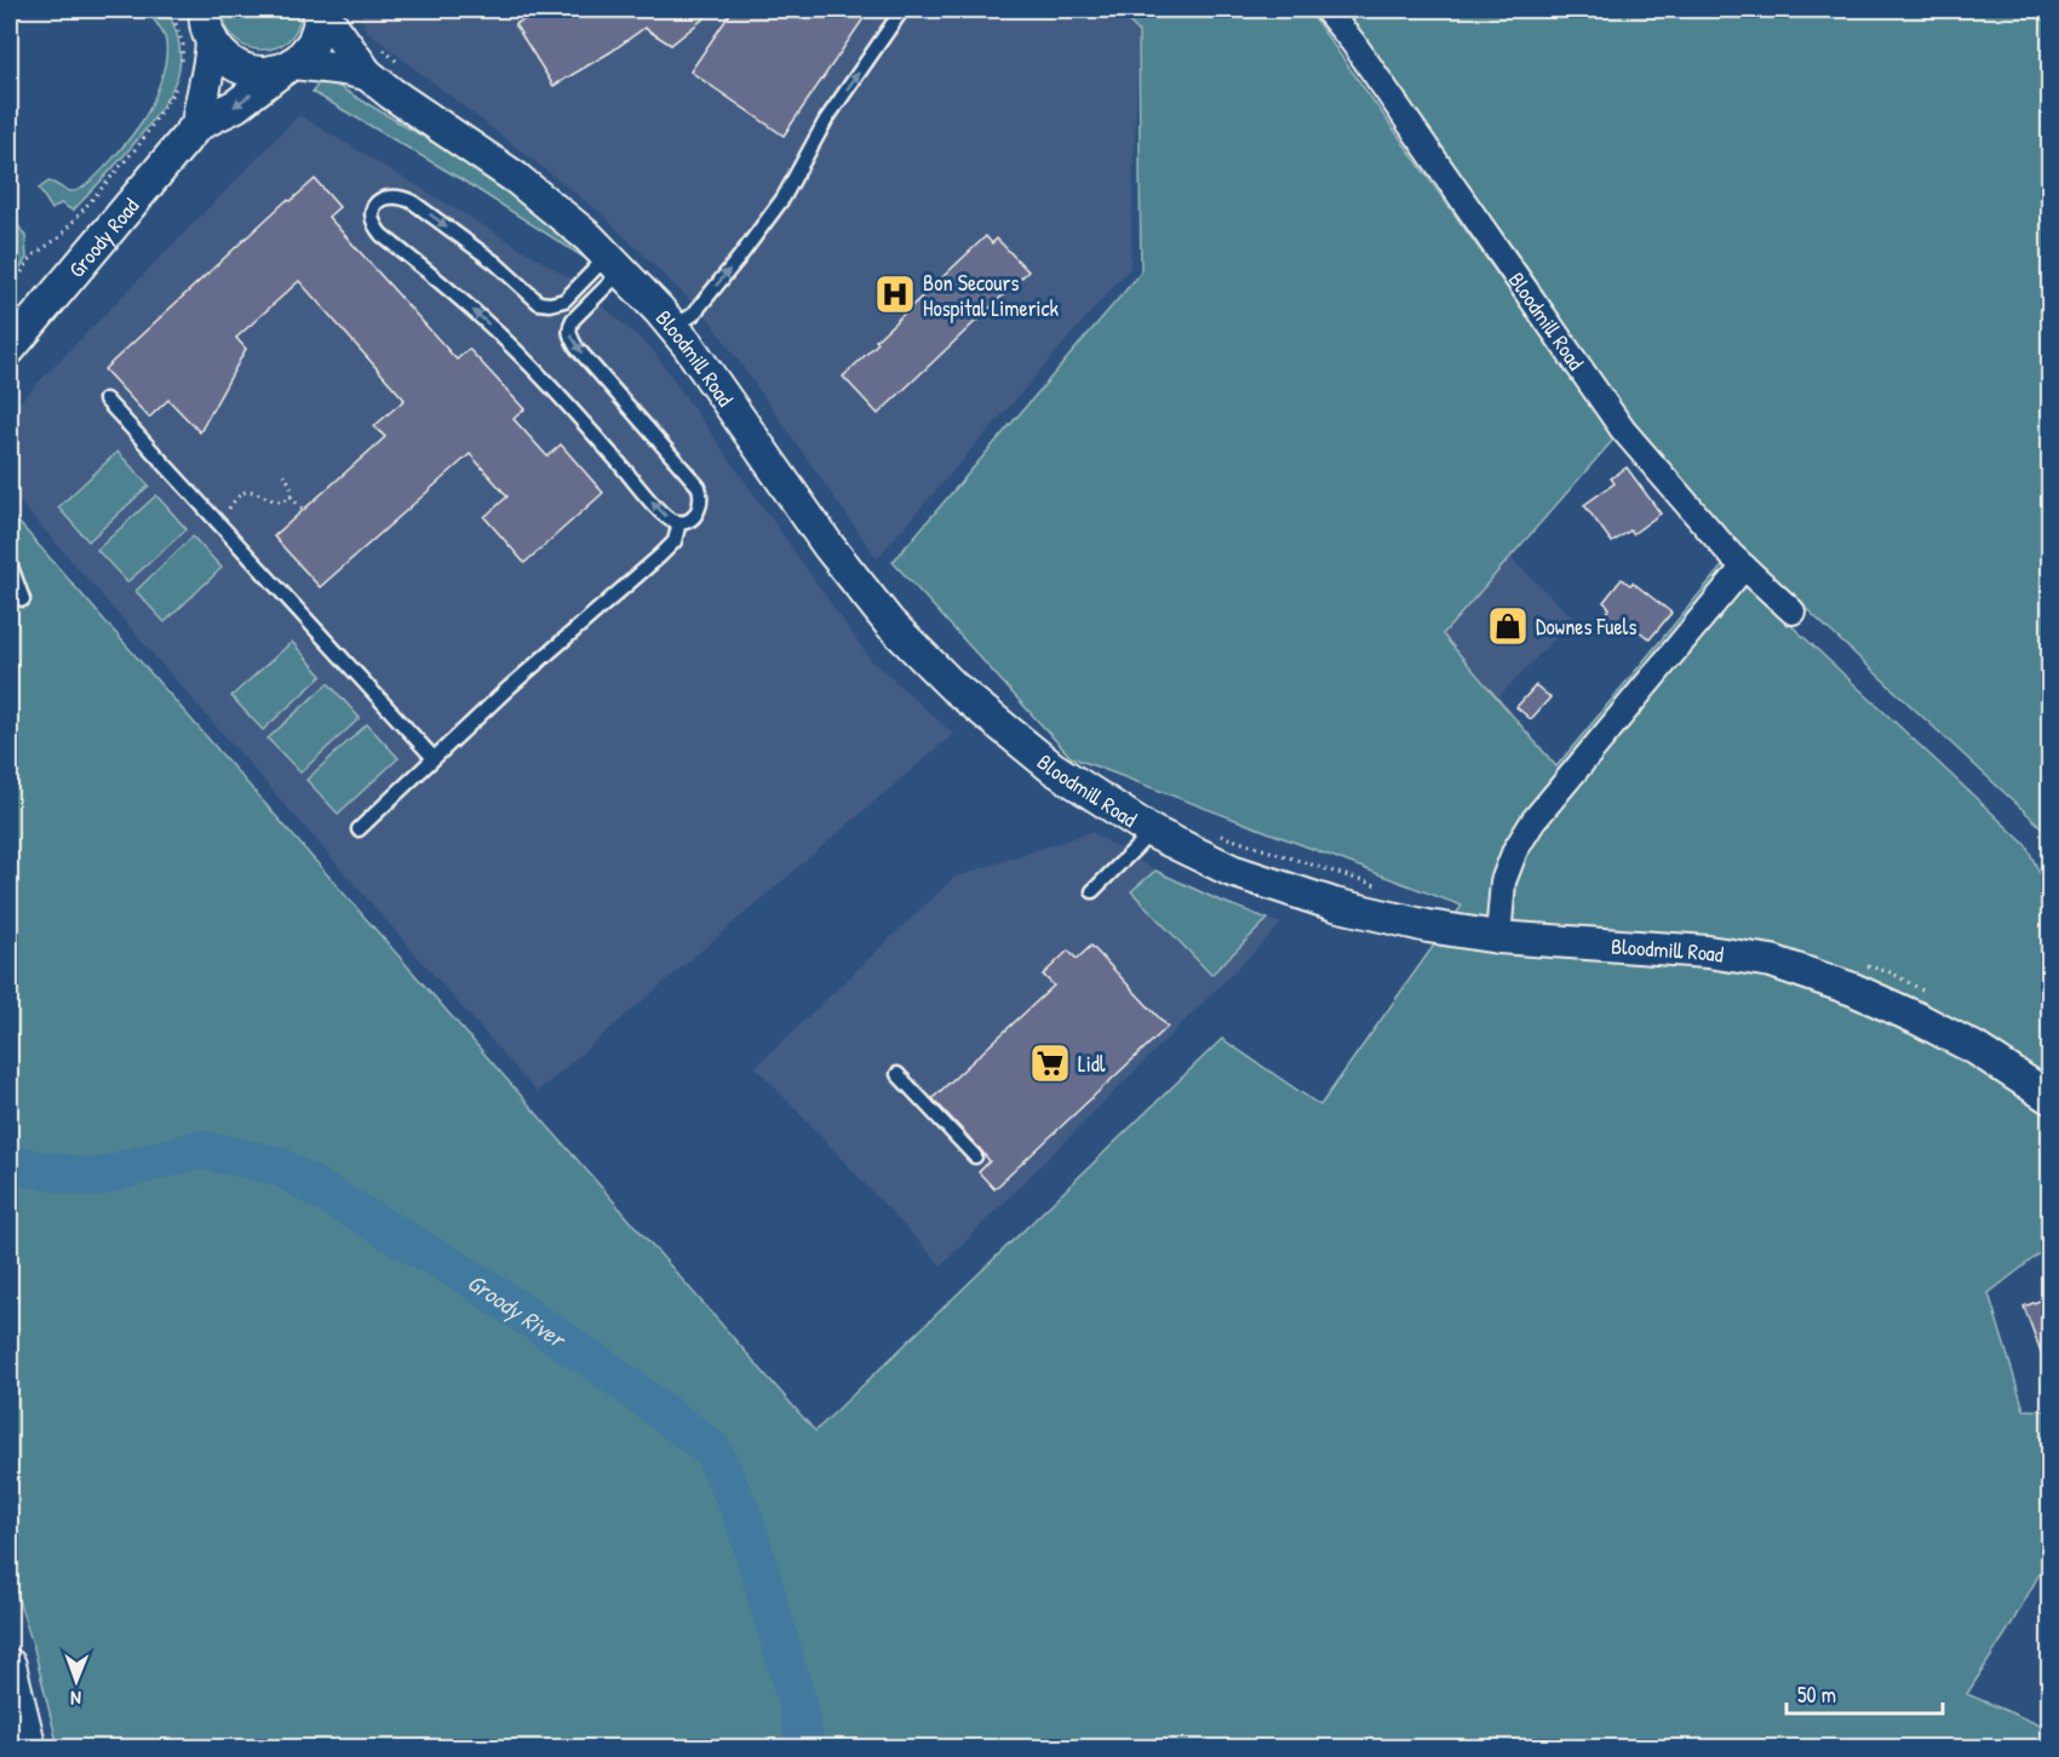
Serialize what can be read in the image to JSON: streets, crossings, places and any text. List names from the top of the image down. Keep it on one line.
{"streets":{"street":["Groody Road","Bloodmill Road"]},"water":["Groody River"],"places":{"hospital":["Bon Secours Hospital Limerick"],"shop":["Downes Fuels"],"supermarket":["Lidl"]},"scale_bar":"50 m","north":"bottom"}
